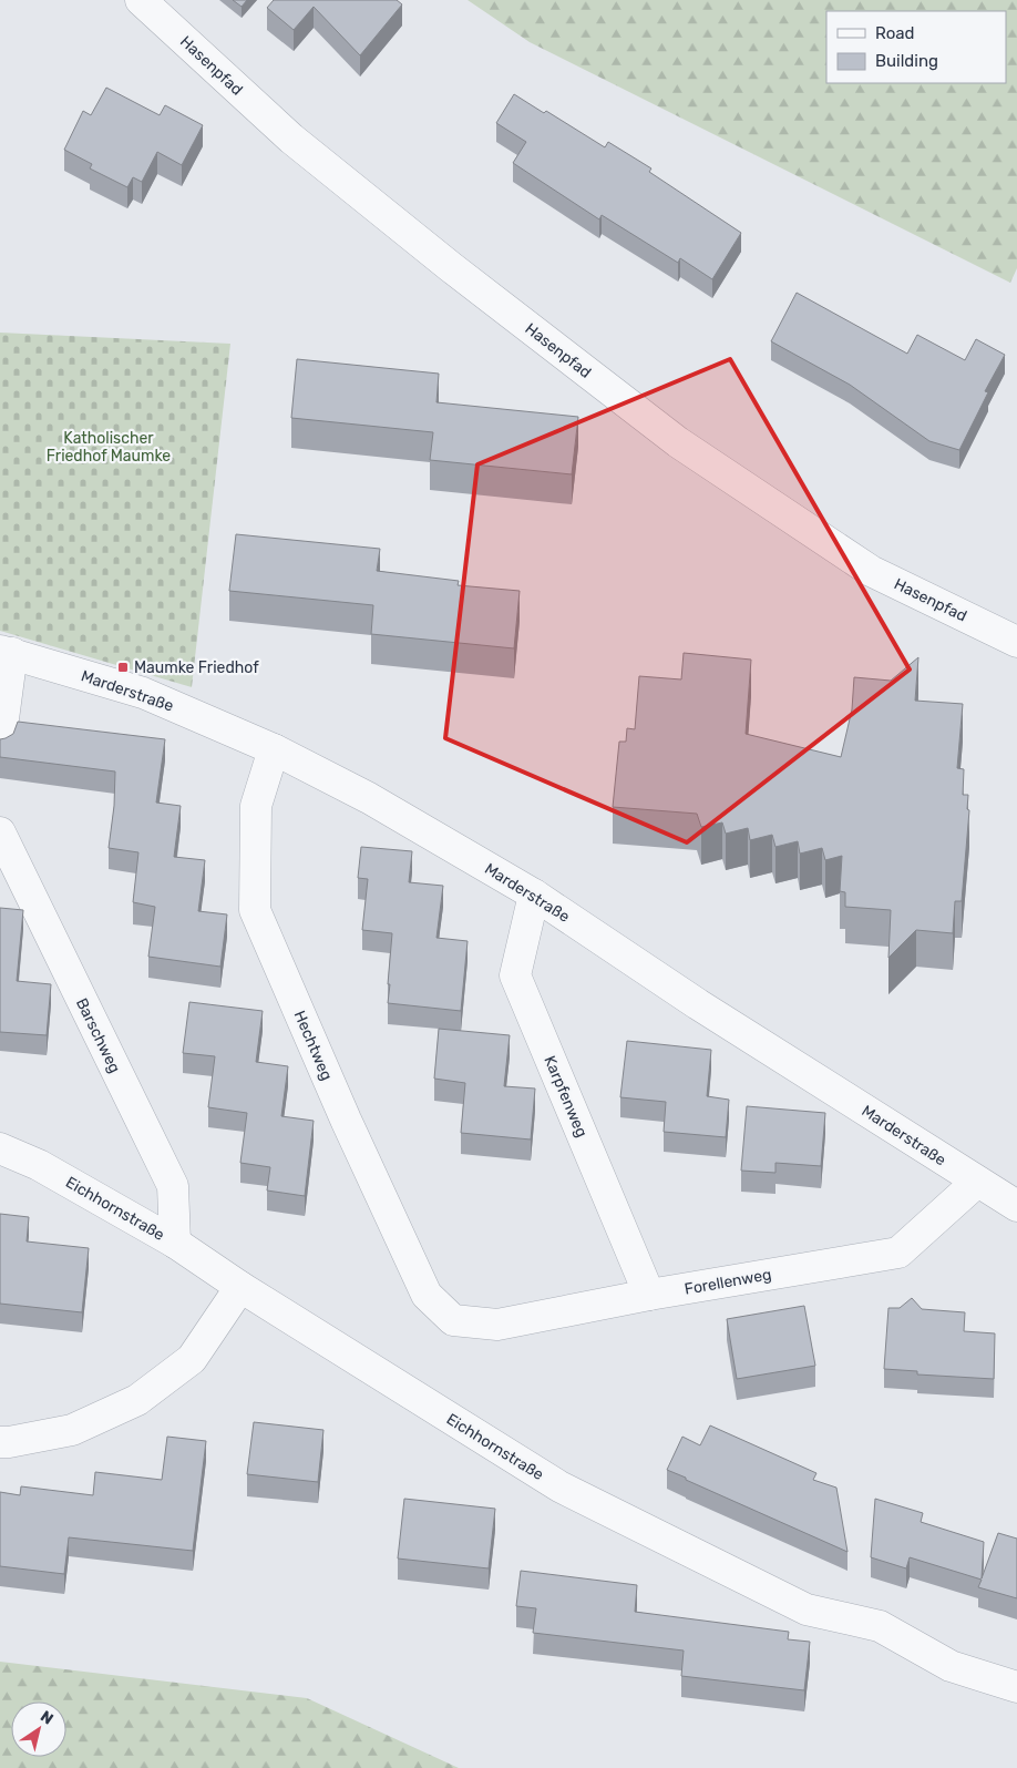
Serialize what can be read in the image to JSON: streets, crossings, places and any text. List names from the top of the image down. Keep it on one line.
{"streets":{"street":["Hasenpfad","Marderstraße","Barschweg","Hechtweg","Karpfenweg","Eichhornstraße","Forellenweg"]},"crossings":[["Marderstraße","Hechtweg"],["Marderstraße","Karpfenweg"],["Marderstraße","Forellenweg"],["Barschweg","Eichhornstraße"],["Hechtweg","Forellenweg"],["Karpfenweg","Forellenweg"]],"parks":["Katholischer Friedhof Maumke"],"places":{"transit":["Maumke Friedhof"]},"legend":["Road","Building"],"north":"top right"}
